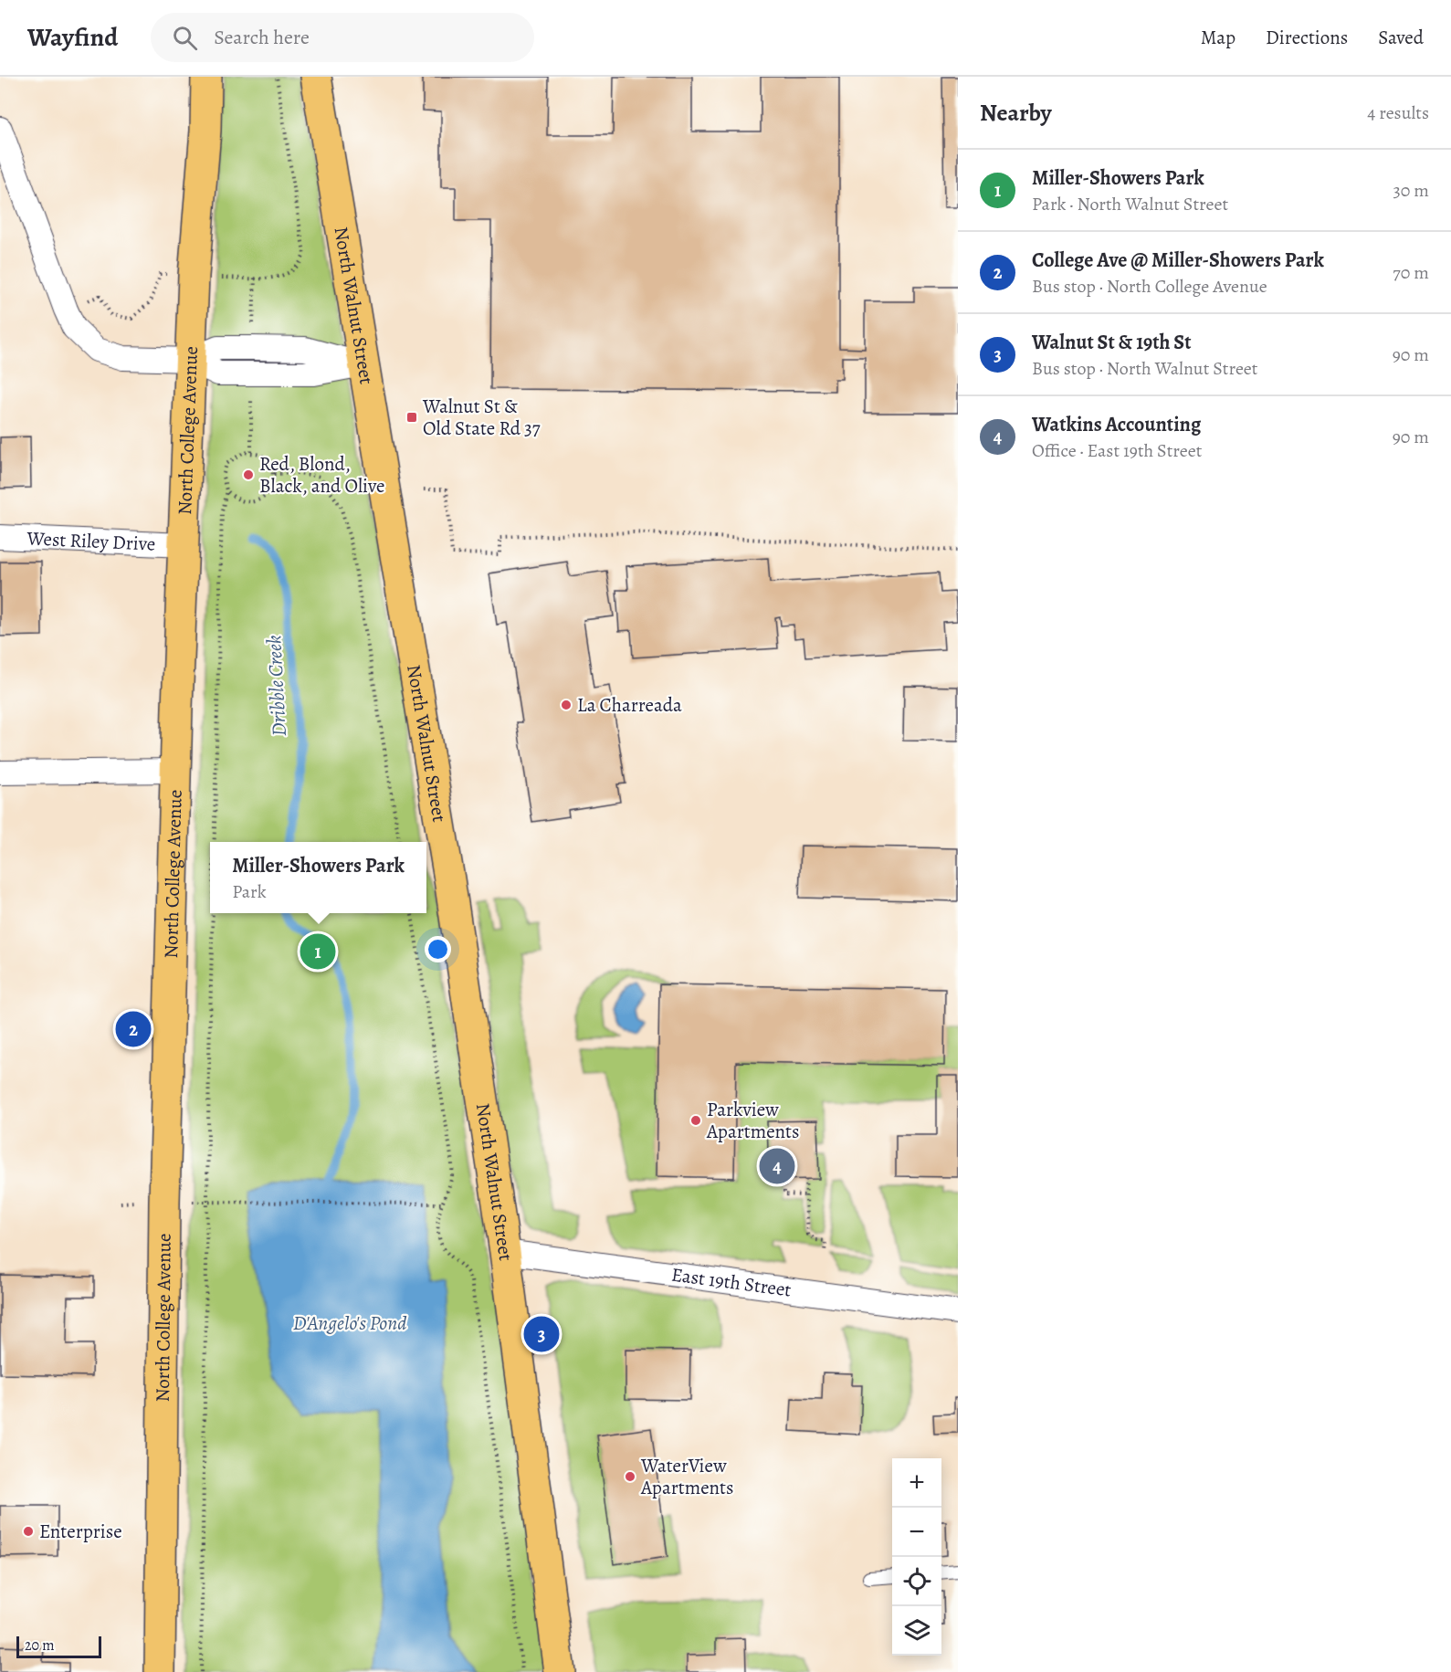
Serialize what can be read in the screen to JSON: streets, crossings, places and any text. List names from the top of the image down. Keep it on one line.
{"streets":{"main road":["North Walnut Street","North College Avenue"],"street":["West Riley Drive","East 19th Street"]},"crossings":[["North Walnut Street","East 19th Street"],["North College Avenue","West Riley Drive"]],"water":["Dribble Creek","D'Angelo's Pond"],"places":{"transit":["Walnut St & Old State Rd 37"],"other":["Red, Blond, Black, and Olive","La Charreada","Parkview Apartments","WaterView Apartments","Enterprise"]},"scale_bar":"20 m","page":{"header":"Wayfind","search":"Search here","nav":["Map","Directions","Saved"],"heading":["Nearby","4 results"],"list":[{"mark":"1","name":"Miller-Showers Park","note":"Park · North Walnut Street","value":"30 m"},{"mark":"2","name":"College Ave @ Miller-Showers Park","note":"Bus stop · North College Avenue","value":"70 m"},{"mark":"3","name":"Walnut St & 19th St","note":"Bus stop · North Walnut Street","value":"90 m"},{"mark":"4","name":"Watkins Accounting","note":"Office · East 19th Street","value":"90 m"}],"popup":["Miller-Showers Park","Park"],"pins":["1","2","4","3"],"map_buttons":["+","−"],"scale":"20 m"}}
